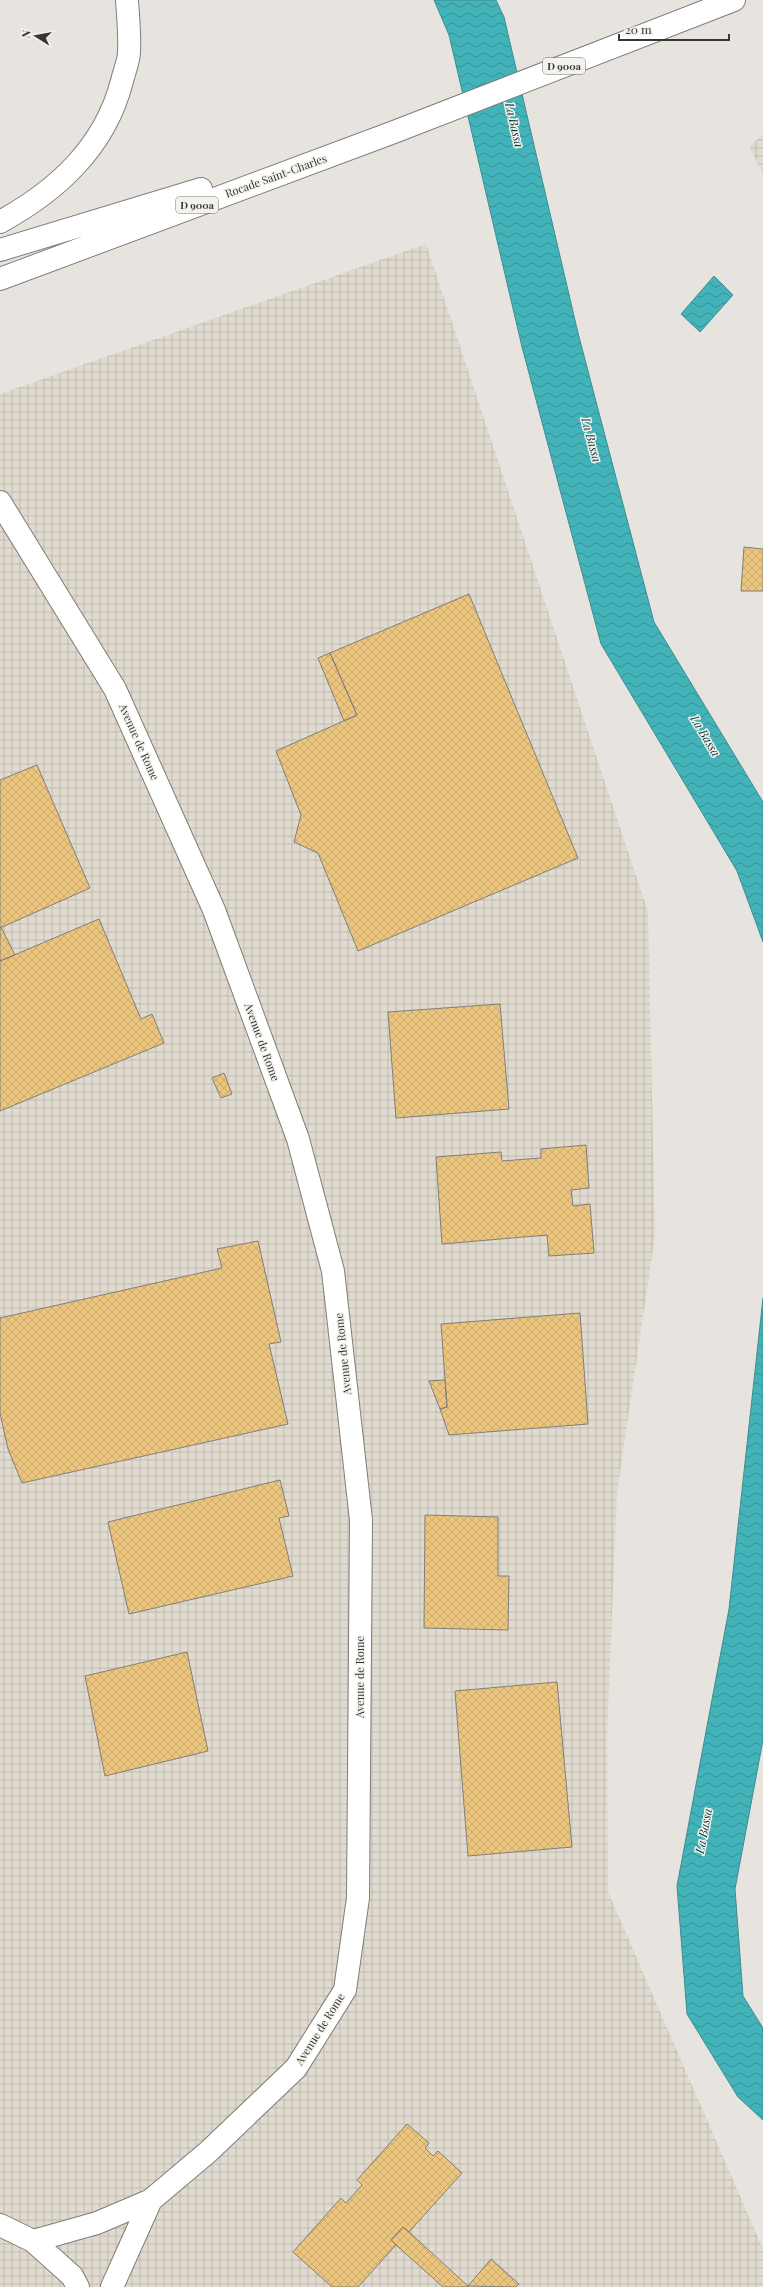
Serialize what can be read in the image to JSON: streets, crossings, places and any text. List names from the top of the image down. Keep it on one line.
{"streets":{"street":["D 900a","Rocade Saint-Charles","Avenue de Rome"]},"water":["La Bassa"],"scale_bar":"20 m","north":"left"}
